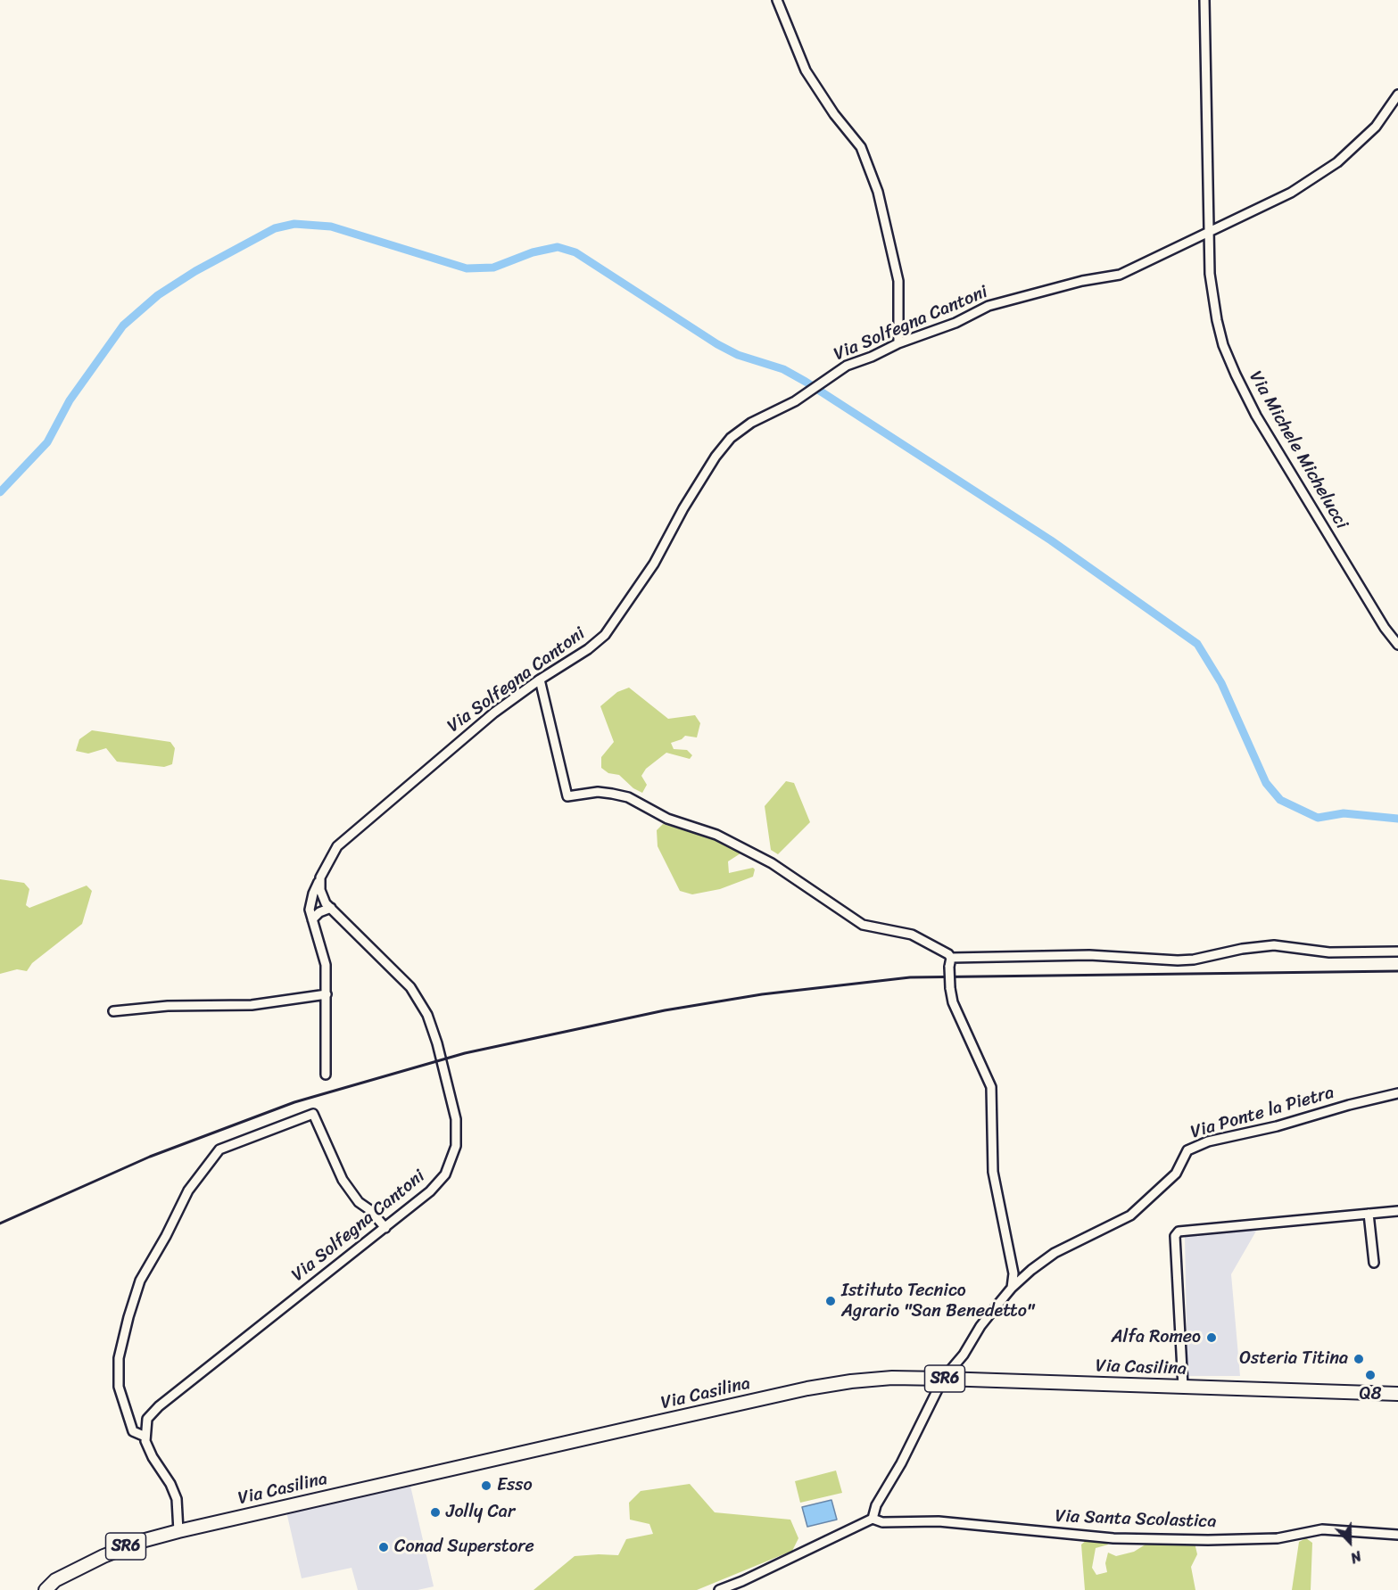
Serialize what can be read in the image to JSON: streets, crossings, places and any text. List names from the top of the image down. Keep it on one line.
{"streets":{"main road":["Via Casilina","SR6"],"street":["Via Solfegna Cantoni","Via Michele Michelucci","Via Ponte la Pietra","Via Santa Scolastica"]},"crossings":[["Via Solfegna Cantoni","Via Michele Michelucci"],["Via Ponte la Pietra","Via Casilina"],["Via Ponte la Pietra","Via Santa Scolastica"]],"places":["Istituto Tecnico Agrario \"San Benedetto\"","Alfa Romeo","Osteria Titina","Q8","Esso","Jolly Car","Conad Superstore"],"north":"bottom"}
